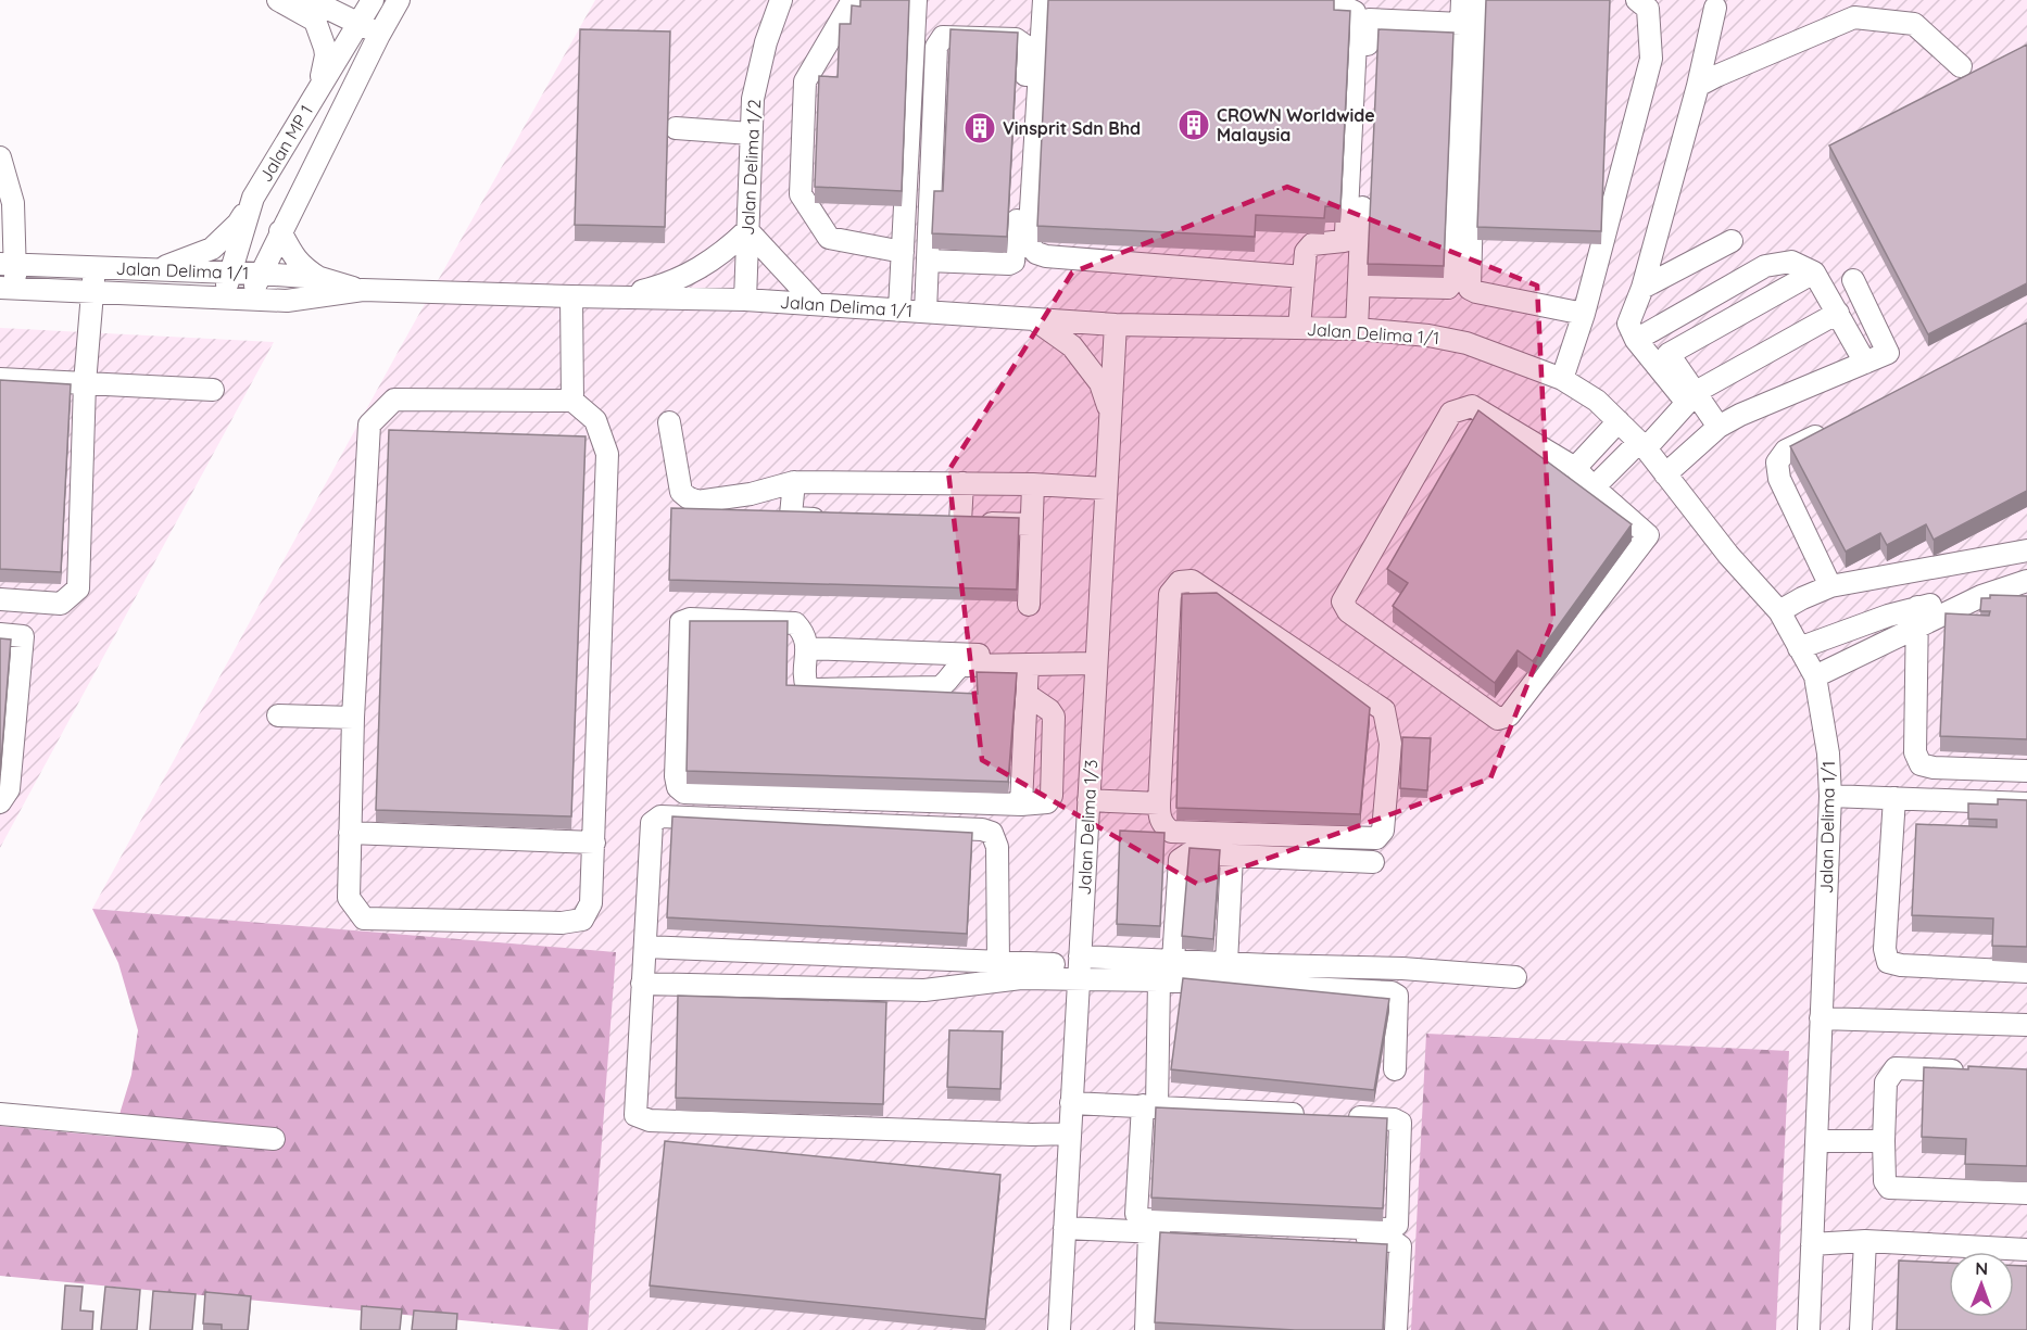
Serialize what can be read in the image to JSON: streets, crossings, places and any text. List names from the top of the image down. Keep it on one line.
{"streets":{"street":["Jalan MP 1","Jalan Delima 1/2","Jalan Delima 1/1","Jalan Delima 1/3"]},"crossings":[["Jalan MP 1","Jalan Delima 1/1"],["Jalan Delima 1/2","Jalan Delima 1/1"],["Jalan Delima 1/1","Jalan Delima 1/3"]],"places":{"building":["CROWN Worldwide Malaysia","Vinsprit Sdn Bhd"]},"north":"top"}
